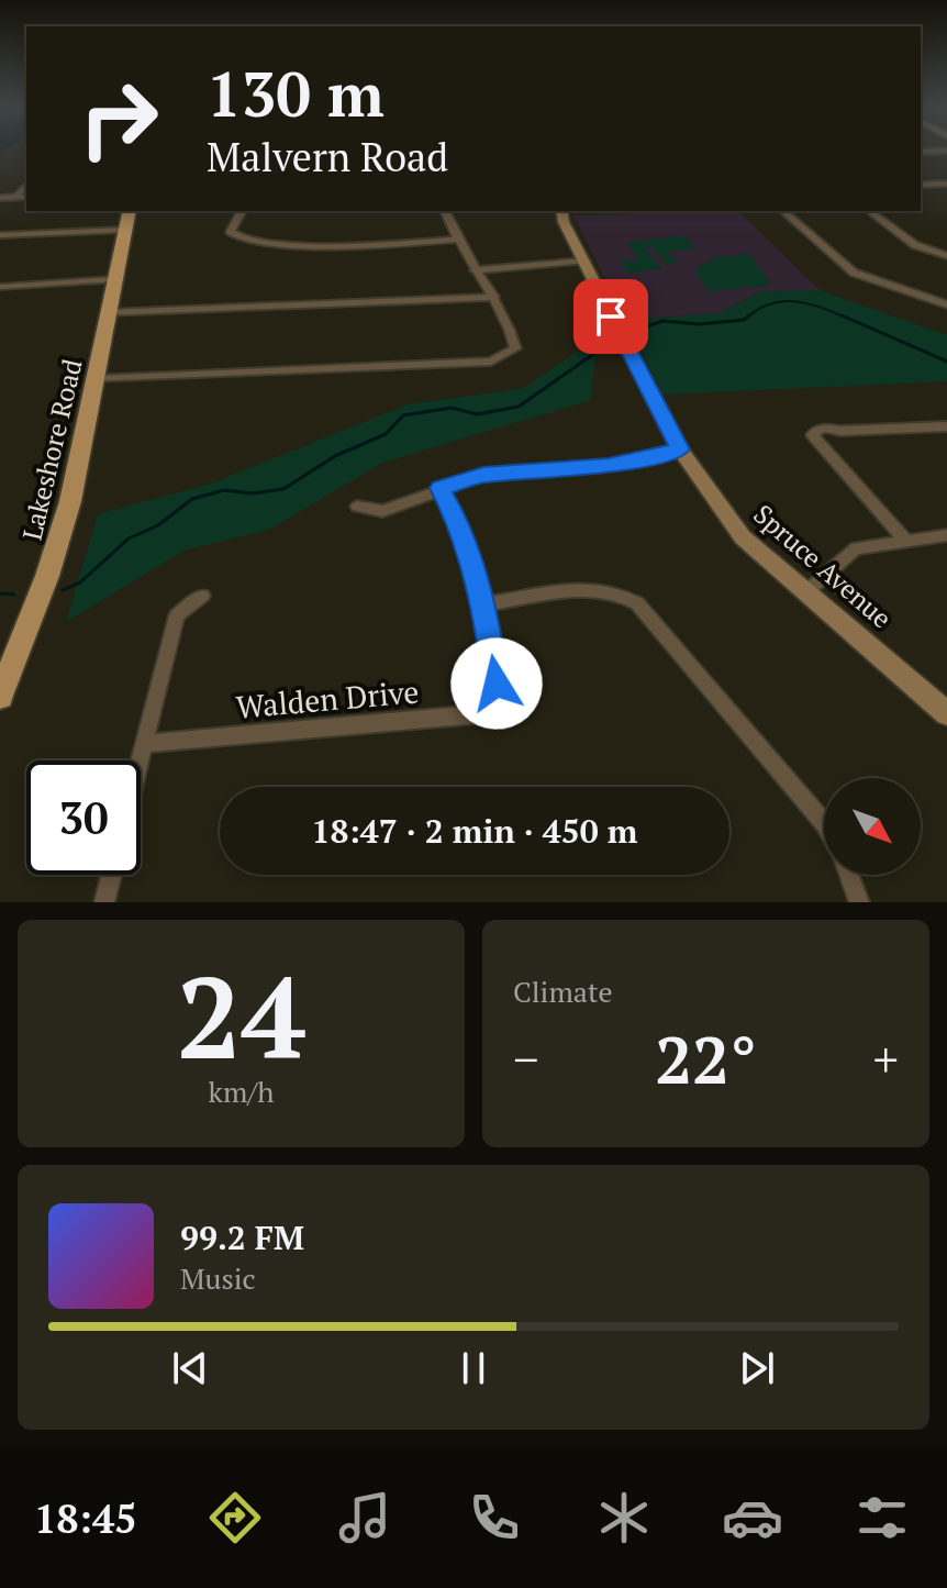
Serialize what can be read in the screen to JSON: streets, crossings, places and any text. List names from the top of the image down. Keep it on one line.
{"streets":{"main road":["Lakeshore Road"],"street":["Spruce Avenue","Walden Drive"]},"north":"bottom right","page":{"turn":["130 m","Malvern Road"],"limit":"30","trip":"18:47 · 2 min · 450 m","tile":[["24","km/h"],"Climate"],"heat":["−","22°","+"],"song":["99.2 FM","Music"],"tabs":"18:45"}}
